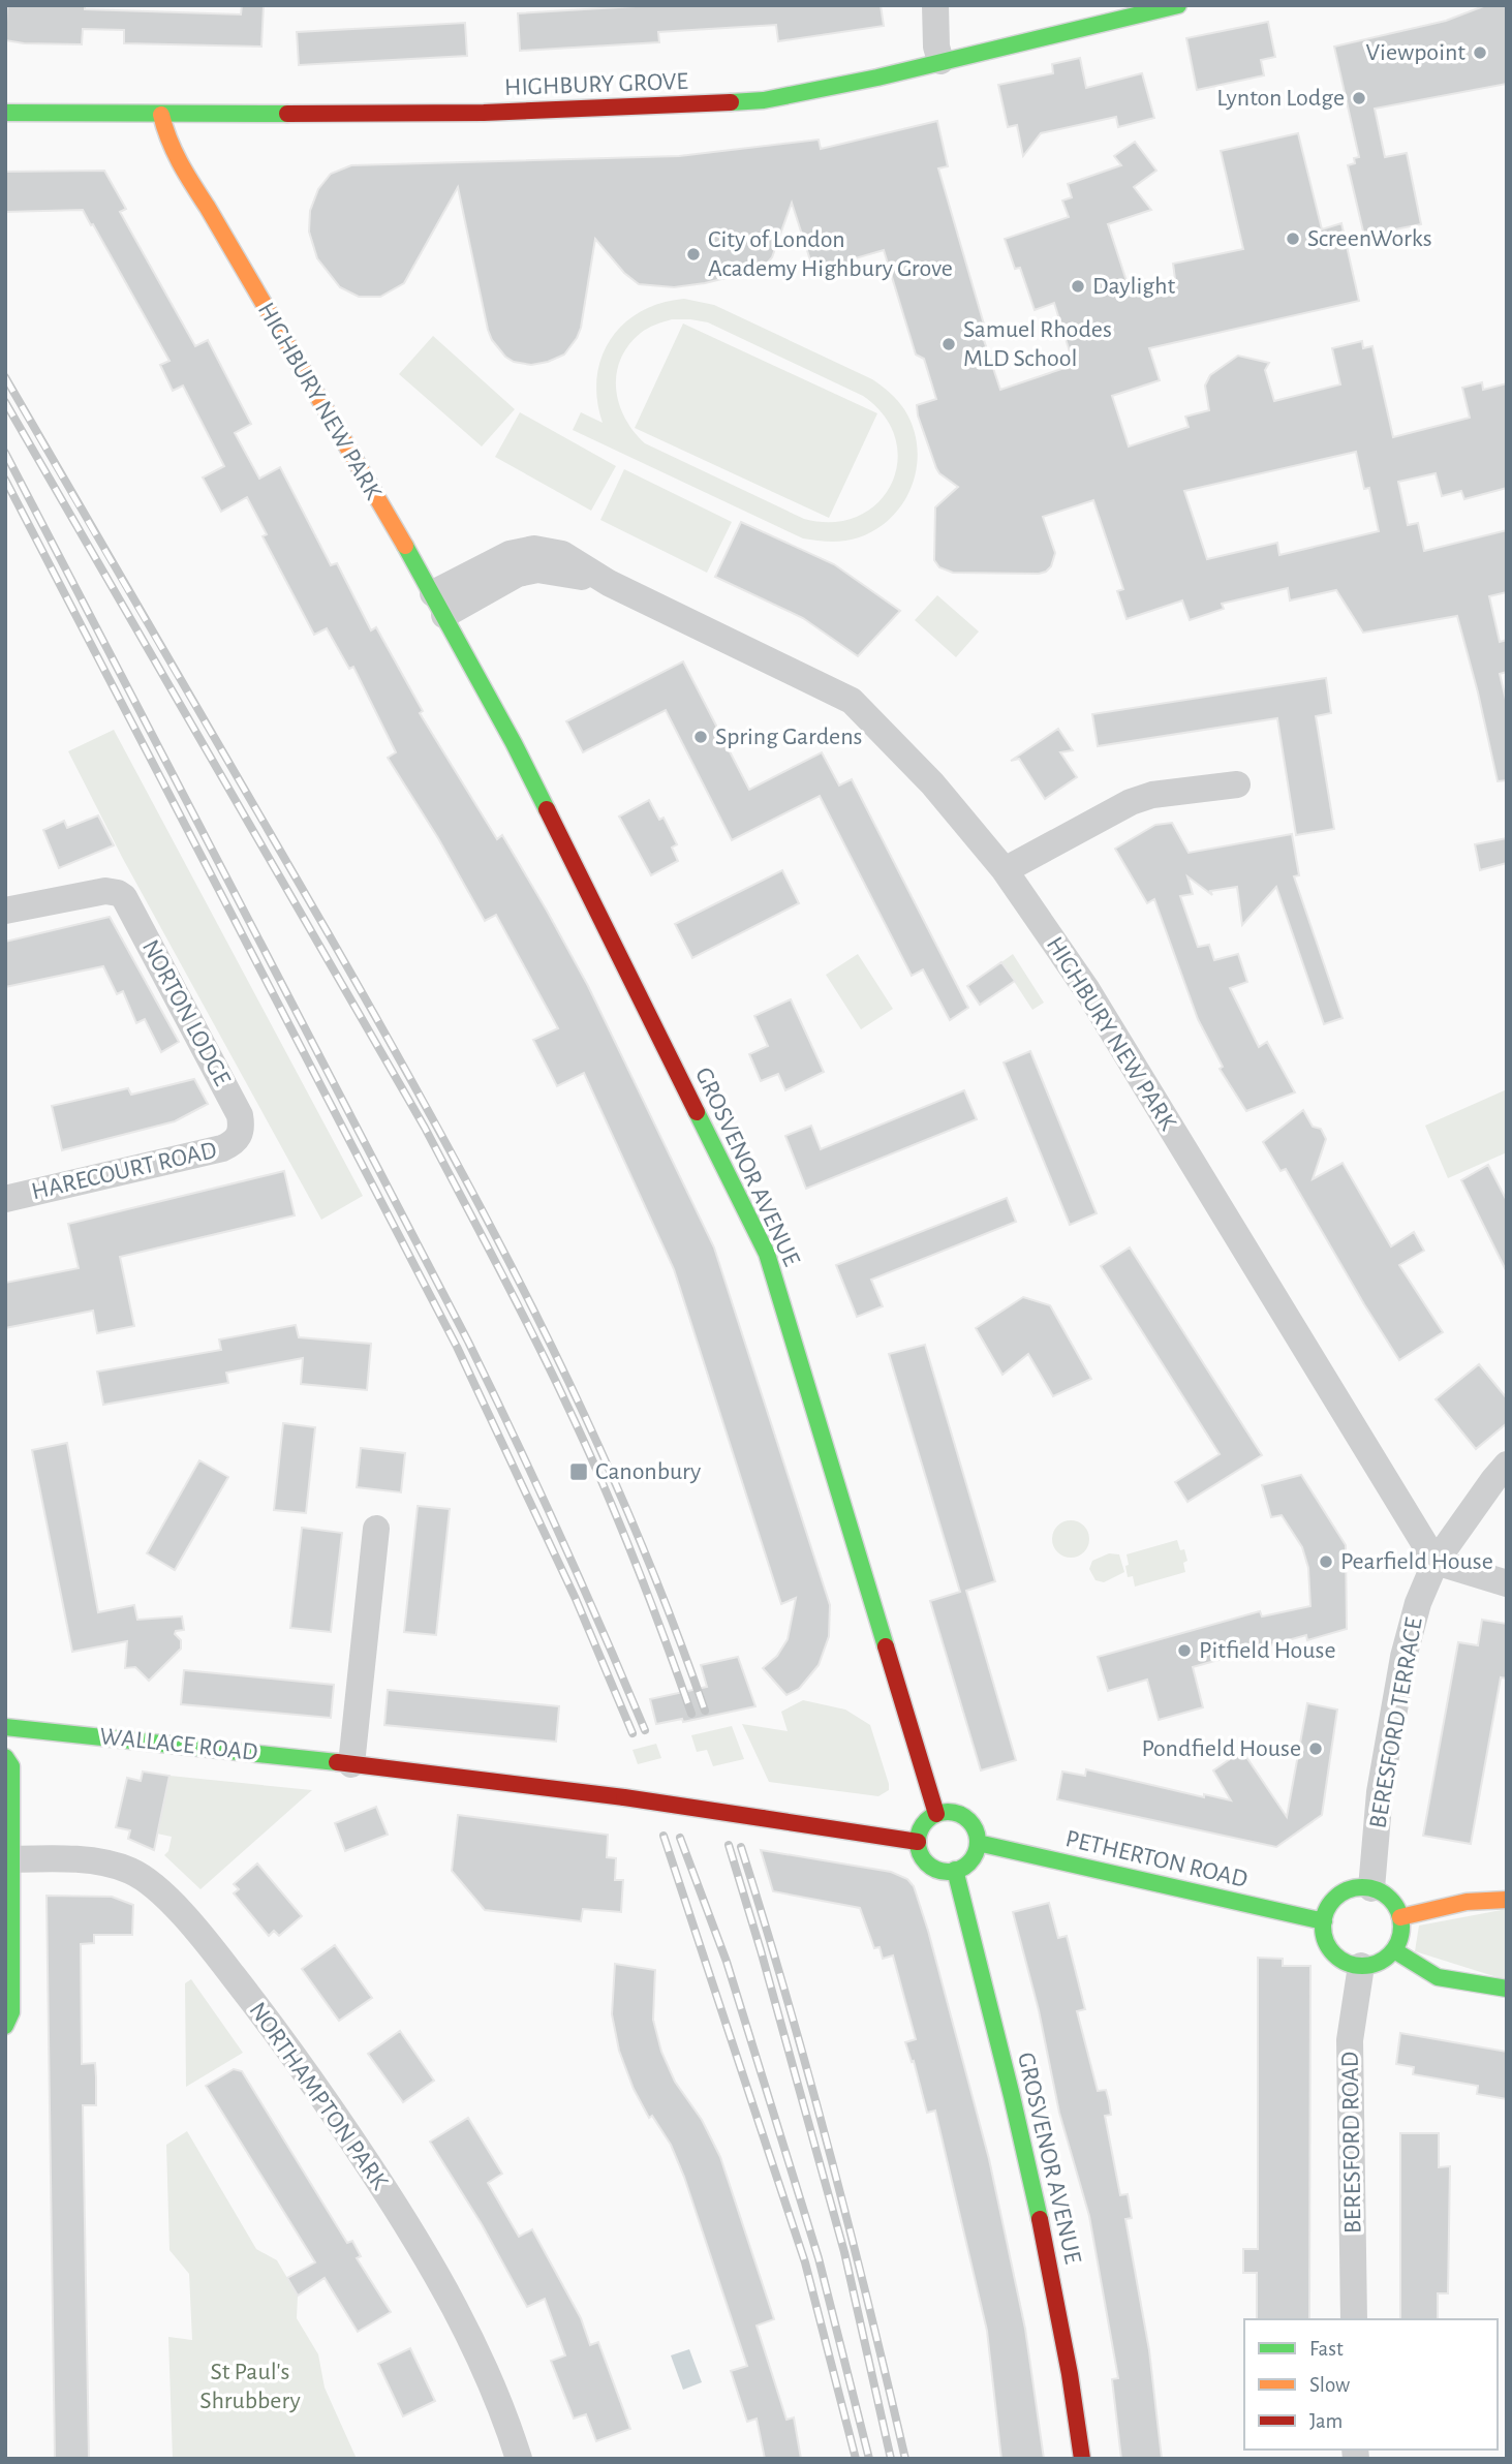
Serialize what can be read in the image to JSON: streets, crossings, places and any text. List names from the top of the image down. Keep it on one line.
{"streets":{"street":["HIGHBURY GROVE","HIGHBURY NEW PARK","NORTON LODGE","GROSVENOR AVENUE","HARECOURT ROAD","BERESFORD TERRACE","WALLACE ROAD","PETHERTON ROAD","NORTHAMPTON PARK","BERESFORD ROAD"]},"crossings":[["HIGHBURY GROVE","HIGHBURY NEW PARK"],["HIGHBURY NEW PARK","GROSVENOR AVENUE"],["HIGHBURY NEW PARK","BERESFORD TERRACE"],["NORTON LODGE","HARECOURT ROAD"],["GROSVENOR AVENUE","WALLACE ROAD"],["GROSVENOR AVENUE","PETHERTON ROAD"],["BERESFORD TERRACE","PETHERTON ROAD"],["BERESFORD TERRACE","BERESFORD ROAD"],["WALLACE ROAD","PETHERTON ROAD"],["PETHERTON ROAD","BERESFORD ROAD"]],"parks":["St Paul's Shrubbery"],"places":{"other":["Viewpoint","Lynton Lodge","ScreenWorks","City of London Academy Highbury Grove","Daylight","Samuel Rhodes MLD School","Spring Gardens","Pearfield House","Pitfield House","Pondfield House"],"transit":["Canonbury"]},"legend":["Fast","Slow","Jam"]}
